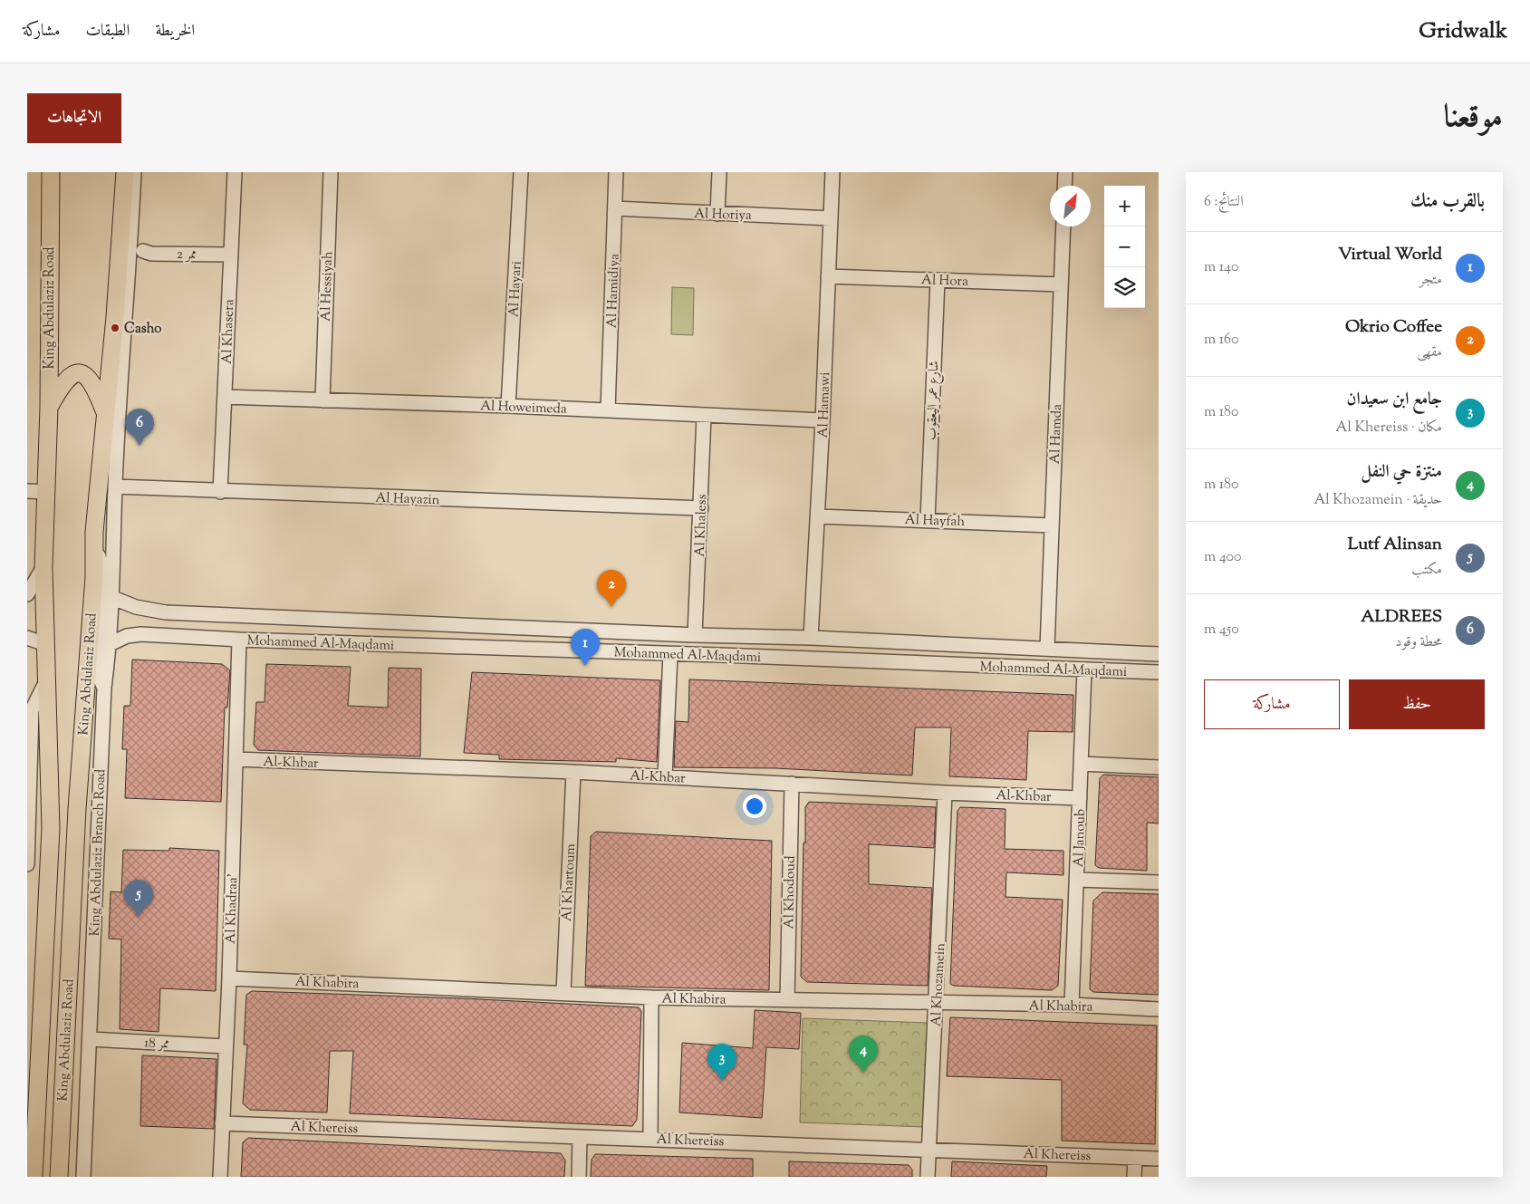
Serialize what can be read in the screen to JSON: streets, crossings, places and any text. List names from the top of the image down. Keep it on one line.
{"streets":{"main road":["King Abdulaziz Road"],"street":["Al Horiya","ممر 2","Al Hora","Al Hessiyah","Al Hayari","Al Hamidiya","Al Khasera","شارع عمر اليعقوب","Al Hamawi","Al Howeimeda","Al Hamda","Al Hayazin","Al Hayfah","Al Khaless","Mohammed Al-Maqdami","Al-Khbar","Al Janoub","King Abdulaziz Branch Road","Al Khartoum","Al Khodoud","Al Khadraa'","Al Khabira","Al Khozamein","ممر 18","Al Khereiss"]},"crossings":[["Al Horiya","Al Hamidiya"],["Al Horiya","Al Hamawi"],["ممر 2","Al Khasera"],["Al Hora","شارع عمر اليعقوب"],["Al Hora","Al Hamawi"],["Al Hora","Al Hamda"],["Al Hessiyah","Al Howeimeda"],["Al Hayari","Al Howeimeda"],["Al Hamidiya","Al Howeimeda"],["King Abdulaziz Road","King Abdulaziz Branch Road"],["Al Khasera","Al Howeimeda"],["Al Khasera","Al Hayazin"],["شارع عمر اليعقوب","Al Hayfah"],["Al Hamawi","Al Howeimeda"],["Al Hamawi","Al Hayfah"],["Al Hamawi","Mohammed Al-Maqdami"],["Al Howeimeda","Al Khaless"],["Al Hamda","Al Hayfah"],["Al Hamda","Mohammed Al-Maqdami"],["Al Hayazin","Al Khaless"],["Al Khaless","Mohammed Al-Maqdami"],["Mohammed Al-Maqdami","Al Janoub"],["Mohammed Al-Maqdami","Al Khadraa'"],["Al-Khbar","Al Janoub"],["Al-Khbar","Al Khartoum"],["Al-Khbar","Al Khodoud"],["Al-Khbar","Al Khadraa'"],["Al-Khbar","Al Khozamein"],["Al Janoub","Al Khabira"],["King Abdulaziz Branch Road","ممر 18"],["Al Khartoum","Al Khabira"],["Al Khodoud","Al Khabira"],["Al Khadraa'","Al Khabira"],["Al Khadraa'","ممر 18"],["Al Khadraa'","Al Khereiss"],["Al Khabira","Al Khozamein"],["Al Khozamein","Al Khereiss"]],"places":["Casho"],"north":"top right","page":{"header":"Gridwalk","nav":["الخريطة","الطبقات","مشاركة"],"title":"موقعنا","buttons":["الاتجاهات",["حفظ","مشاركة"]],"heading":["بالقرب منك","النتائج: 6"],"map_buttons":["+","−"],"list":[{"mark":"1","name":"Virtual World","note":"متجر","value":"140 m"},{"mark":"2","name":"Okrio Coffee","note":"مقهى","value":"160 m"},{"mark":"3","name":"جامع ابن سعيدان","note":"مكان · Al Khereiss","value":"180 m"},{"mark":"4","name":"منتزة حي النفل","note":"حديقة · Al Khozamein","value":"180 m"},{"mark":"5","name":"Lutf Alinsan","note":"مكتب","value":"400 m"},{"mark":"6","name":"ALDREES","note":"محطة وقود","value":"450 m"}],"pins":["6","2","1","5","4","3"]}}
